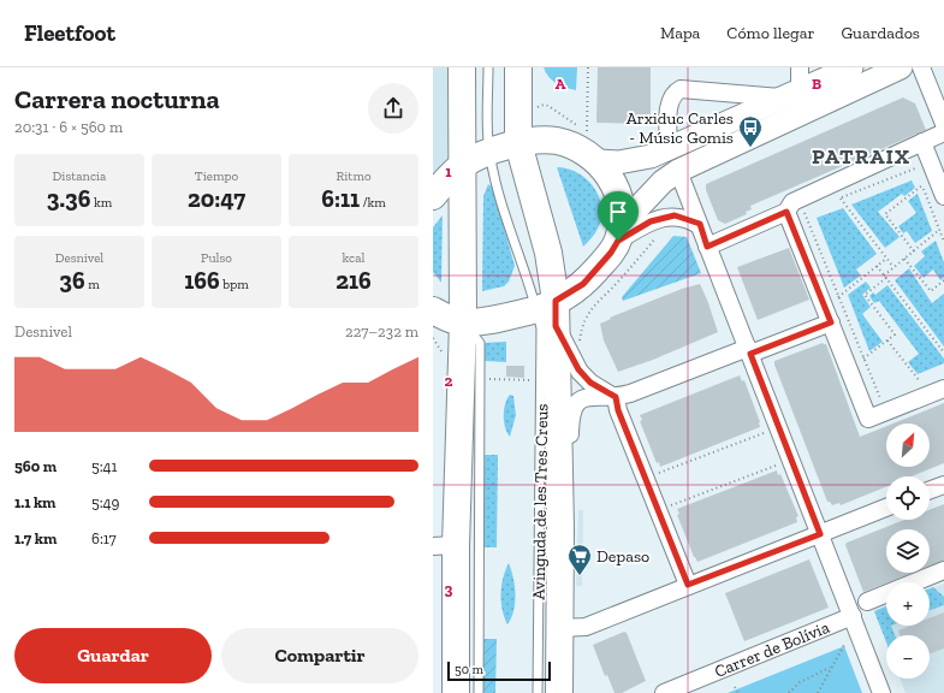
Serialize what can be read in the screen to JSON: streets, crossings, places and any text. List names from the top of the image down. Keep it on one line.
{"streets":{"main road":["Avinguda de les Tres Creus"],"street":["Carrer de Bolívia"]},"districts":["PATRAIX"],"places":{"bus stop":["Arxiduc Carles - Músic Gomis"],"supermarket":["Depaso"]},"scale_bar":"50 m","north":"top right","page":{"header":"Fleetfoot","nav":["Mapa","Cómo llegar","Guardados"],"heading":["Carrera nocturna","20:31 · 6 × 560 m"],"stats":[["Distancia","3.36 km"],["Tiempo","20:47"],["Ritmo","6:11 /km"],["Desnivel","36 m"],["Pulso","166 bpm"],["kcal","216"]],"chart":["Desnivel","227–232 m"],"map_buttons":["+","−"],"list":[{"name":"560 m","note":"5:41"},{"name":"1.1 km","note":"5:49"},{"name":"1.7 km","note":"6:17"}],"buttons":["Guardar","Compartir"],"scale":"50 m"},"grid":{"columns":["A","B"],"rows":["1","2","3"]}}
